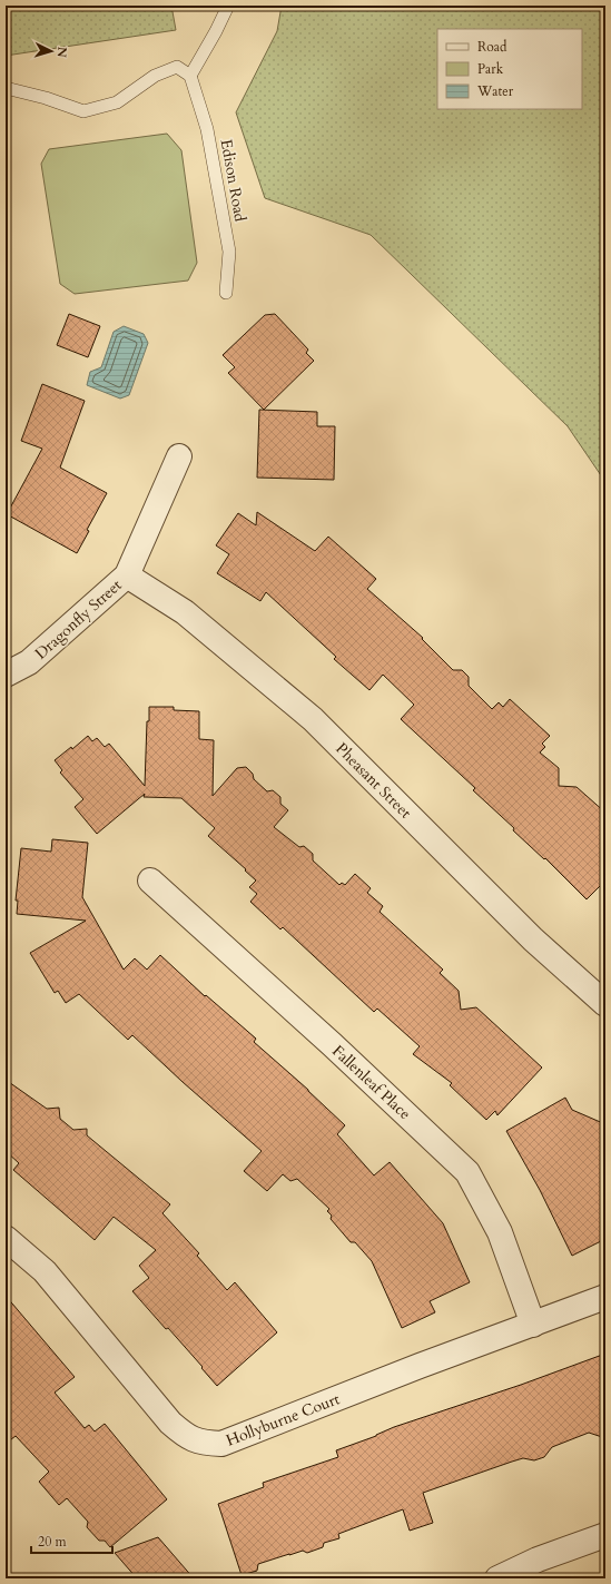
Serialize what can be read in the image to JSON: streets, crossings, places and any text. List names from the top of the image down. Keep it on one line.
{"streets":{"street":["Dragonfly Street","Pheasant Street","Fallenleaf Place","Hollyburne Court"],"lane":["Edison Road"]},"crossings":[["Dragonfly Street","Pheasant Street"],["Fallenleaf Place","Hollyburne Court"]],"legend":["Road","Park","Water"],"scale_bar":"20 m","north":"right"}
